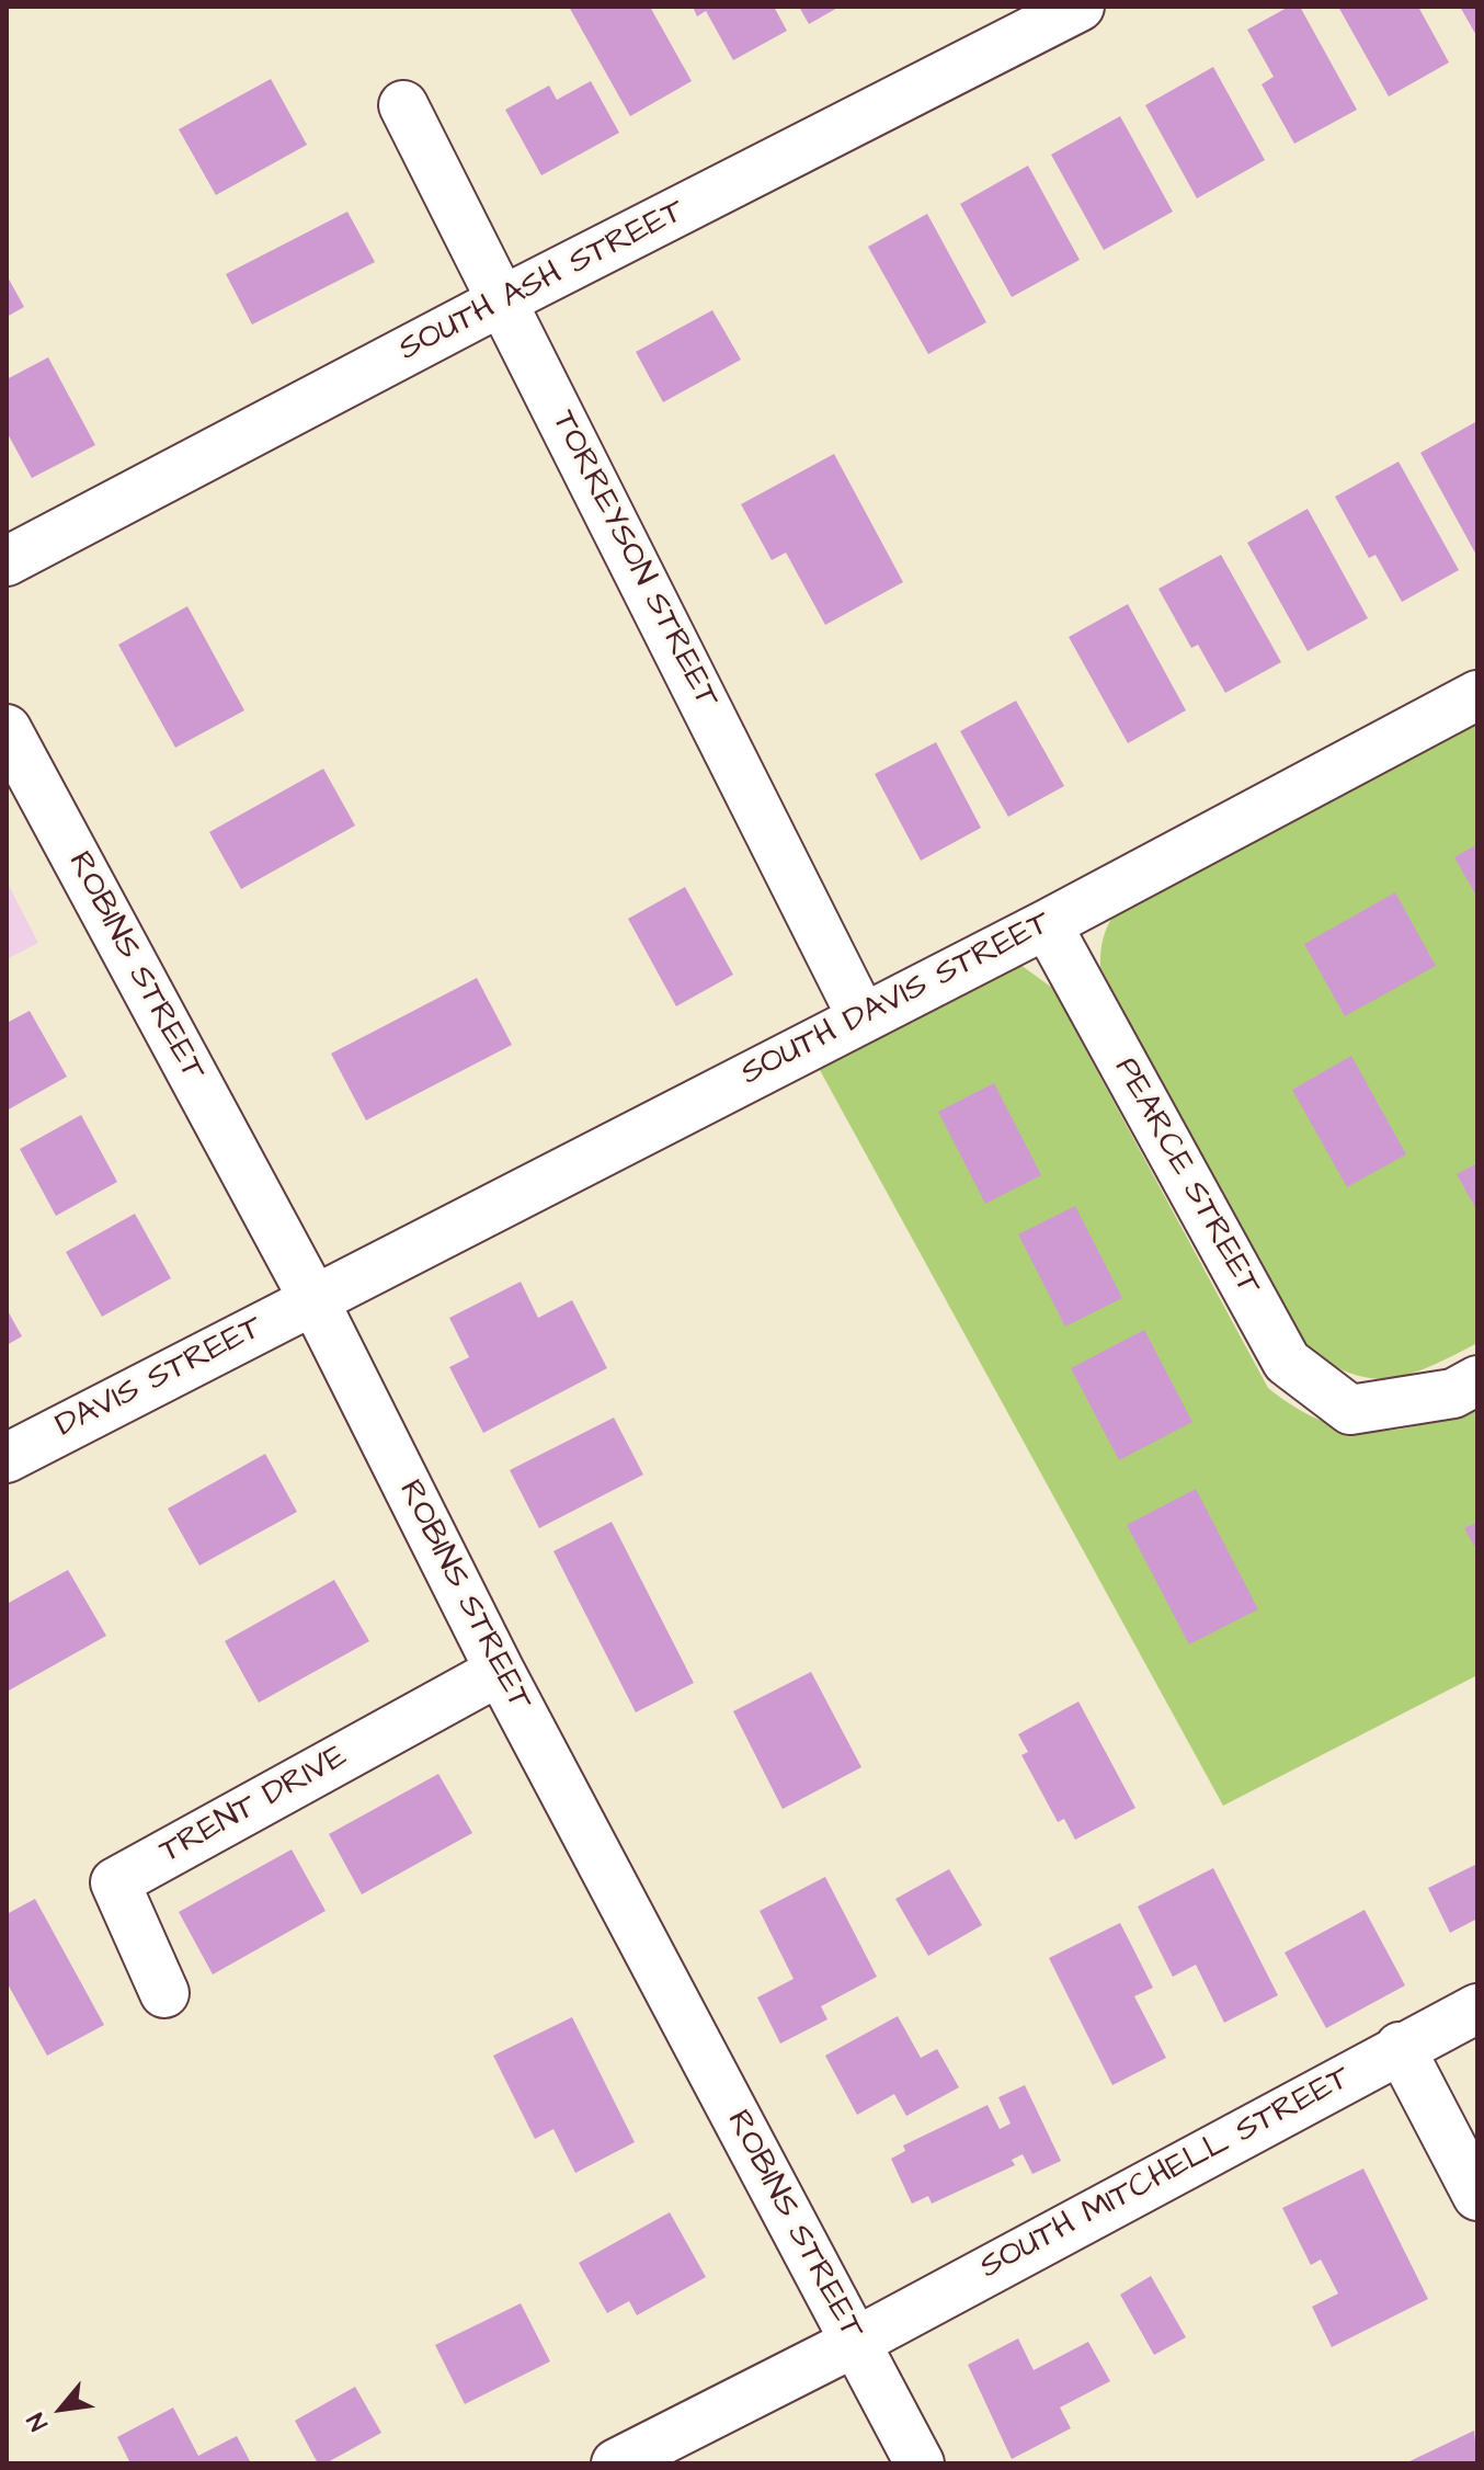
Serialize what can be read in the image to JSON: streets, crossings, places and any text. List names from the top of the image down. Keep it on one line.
{"streets":{"street":["SOUTH ASH STREET","TORREYSON STREET","ROBINS STREET","SOUTH DAVIS STREET","PEARCE STREET","DAVIS STREET","TRENT DRIVE","SOUTH MITCHELL STREET"]},"crossings":[["SOUTH ASH STREET","TORREYSON STREET"],["TORREYSON STREET","SOUTH DAVIS STREET"],["ROBINS STREET","SOUTH DAVIS STREET"],["ROBINS STREET","DAVIS STREET"],["ROBINS STREET","TRENT DRIVE"],["ROBINS STREET","SOUTH MITCHELL STREET"],["SOUTH DAVIS STREET","PEARCE STREET"],["SOUTH DAVIS STREET","DAVIS STREET"]],"north":"bottom left"}
